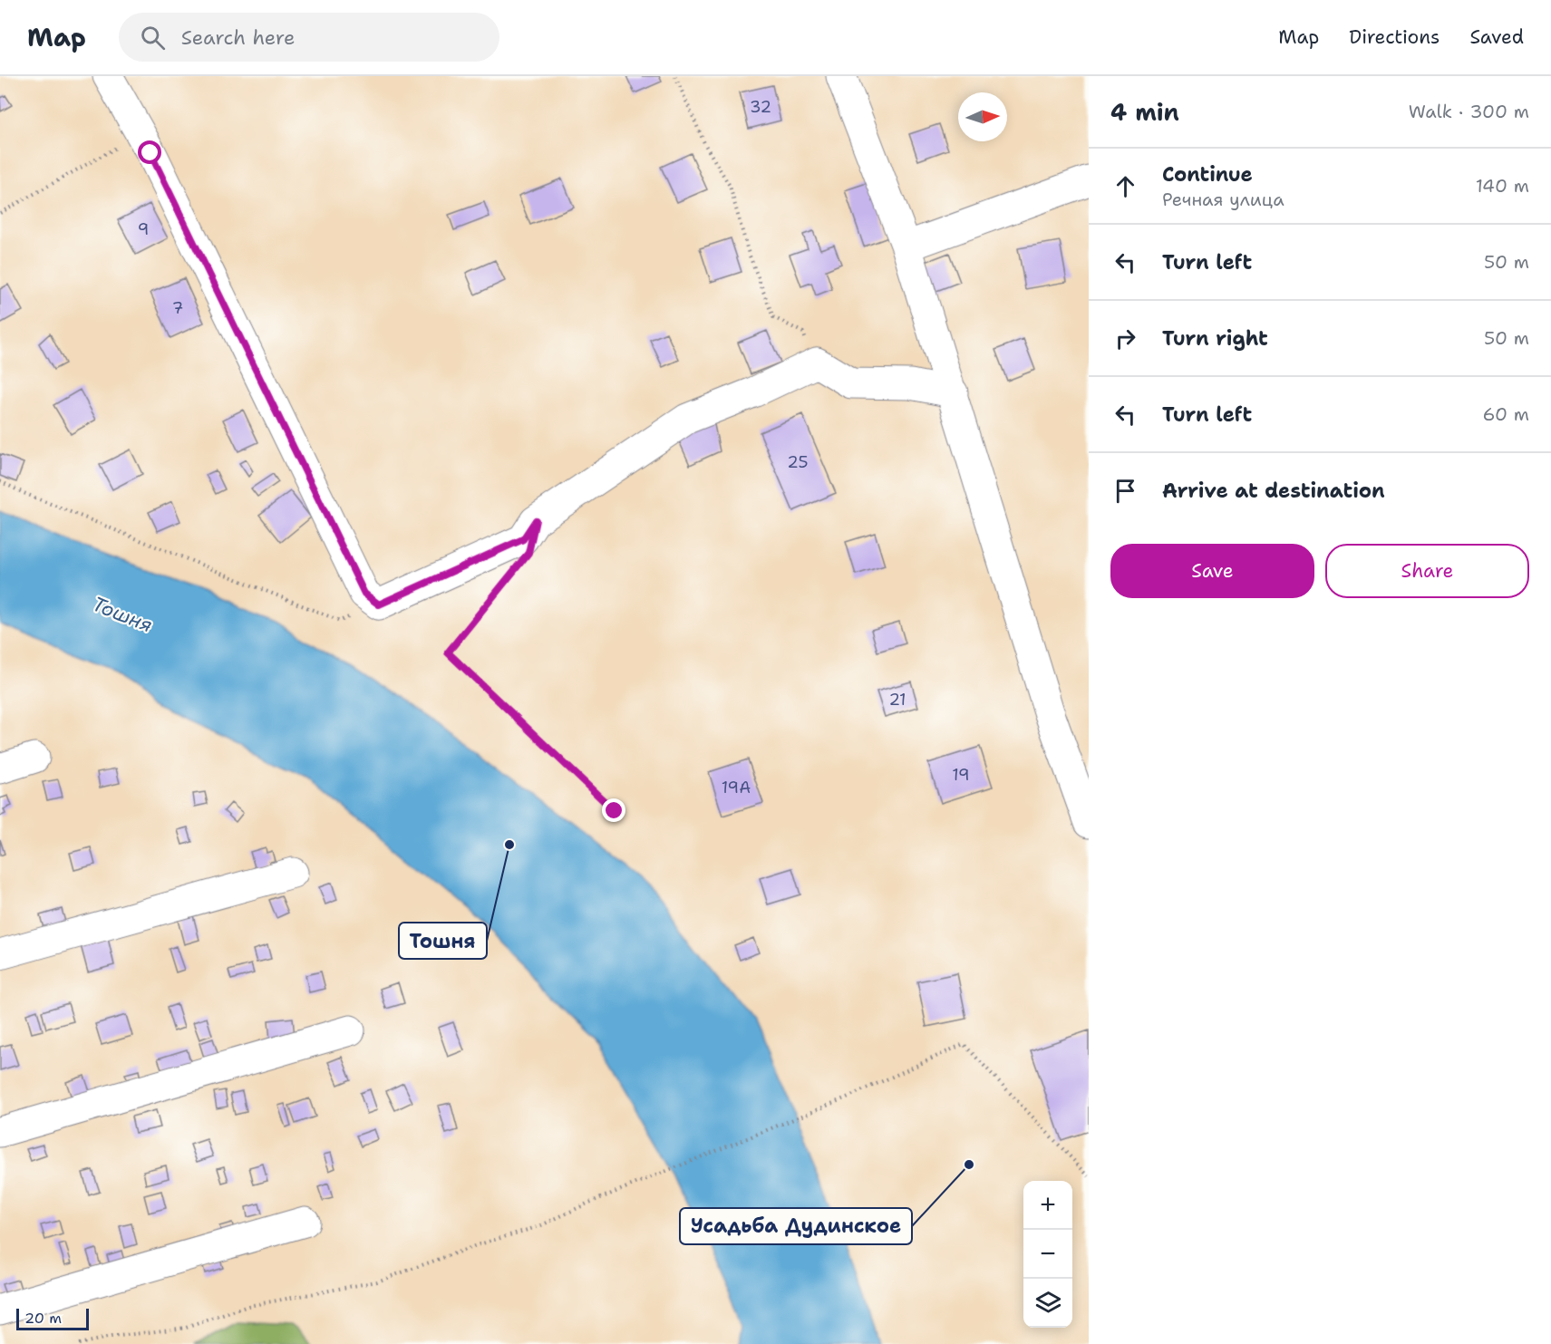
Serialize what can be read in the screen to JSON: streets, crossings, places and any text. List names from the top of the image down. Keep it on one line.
{"water":["Тошня"],"places":["Тошня","Усадьба Дудинское"],"house_numbers":["32","9","7","25","21","19","19А"],"scale_bar":"20 m","north":"right","page":{"header":"Map","search":"Search here","nav":["Map","Directions","Saved"],"heading":["4 min","Walk · 300 m"],"list":[["Continue","Речная улица","140 m"],["Turn left","50 m"],["Turn right","50 m"],["Turn left","60 m"],"Arrive at destination"],"buttons":["Save","Share"],"map_buttons":["+","−"],"scale":"20 m"}}
